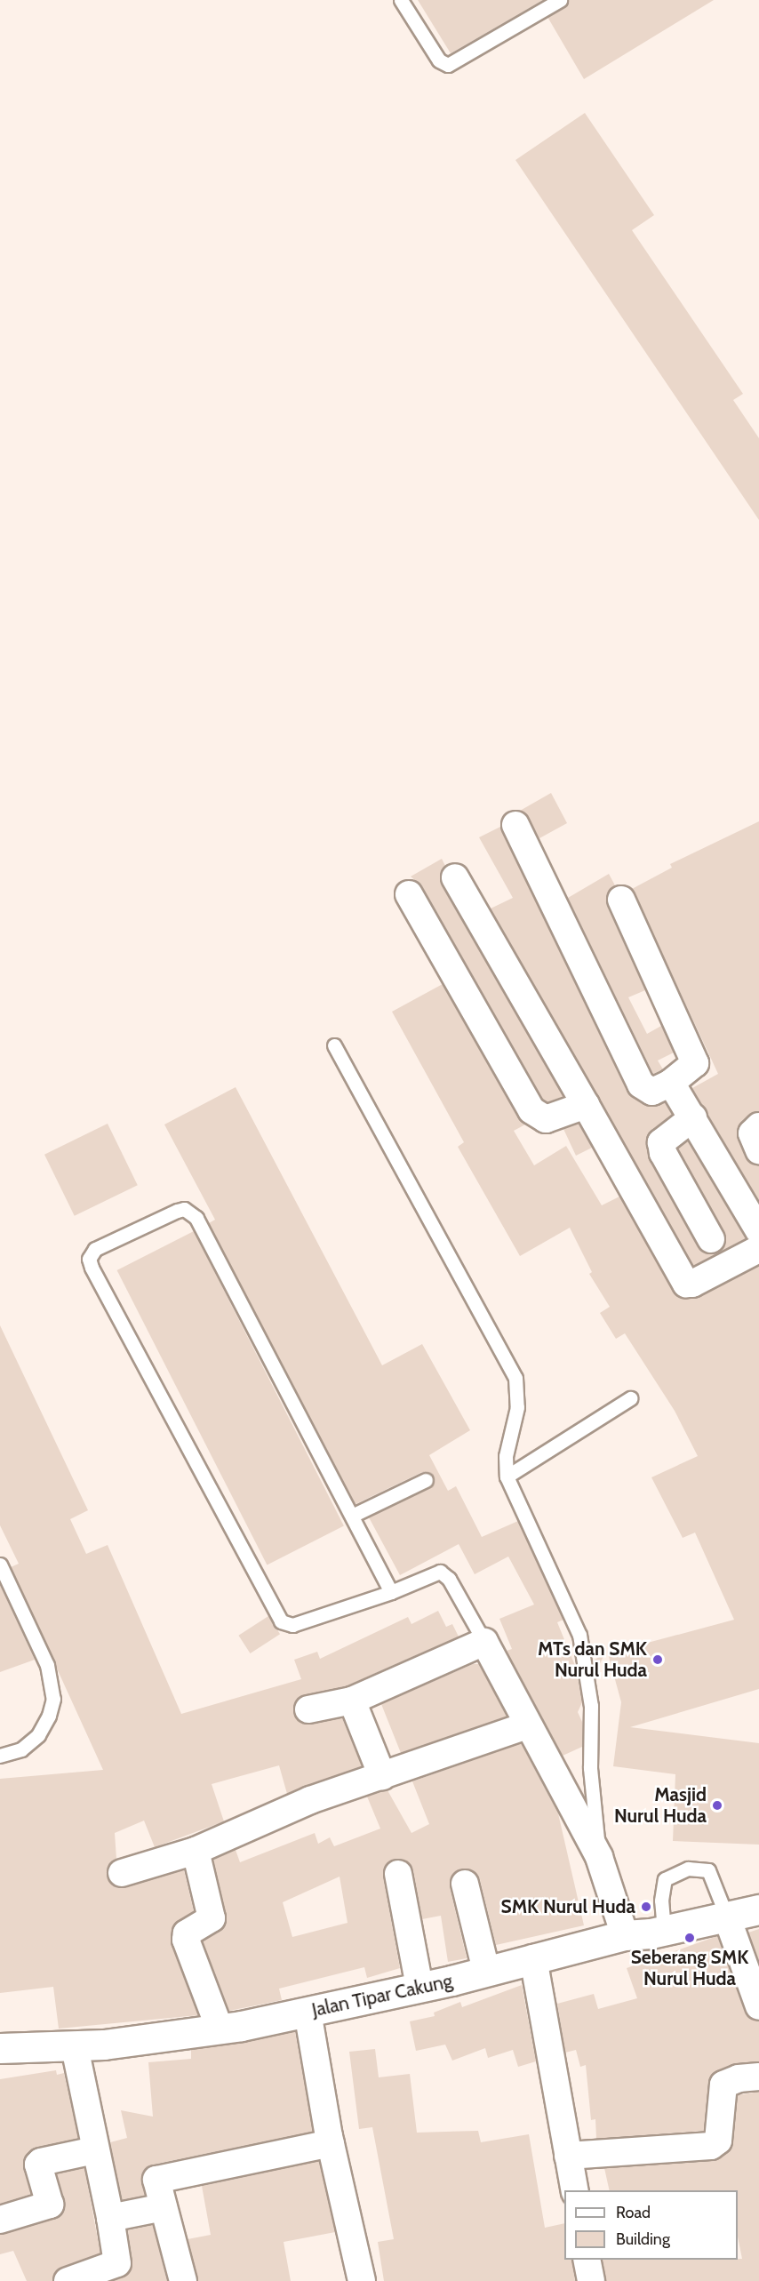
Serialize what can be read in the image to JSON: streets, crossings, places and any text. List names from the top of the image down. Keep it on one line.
{"streets":{"street":["Jalan Tipar Cakung"]},"places":["MTs dan SMK Nurul Huda","Masjid Nurul Huda","SMK Nurul Huda","Seberang SMK Nurul Huda"],"legend":["Road","Building"]}
